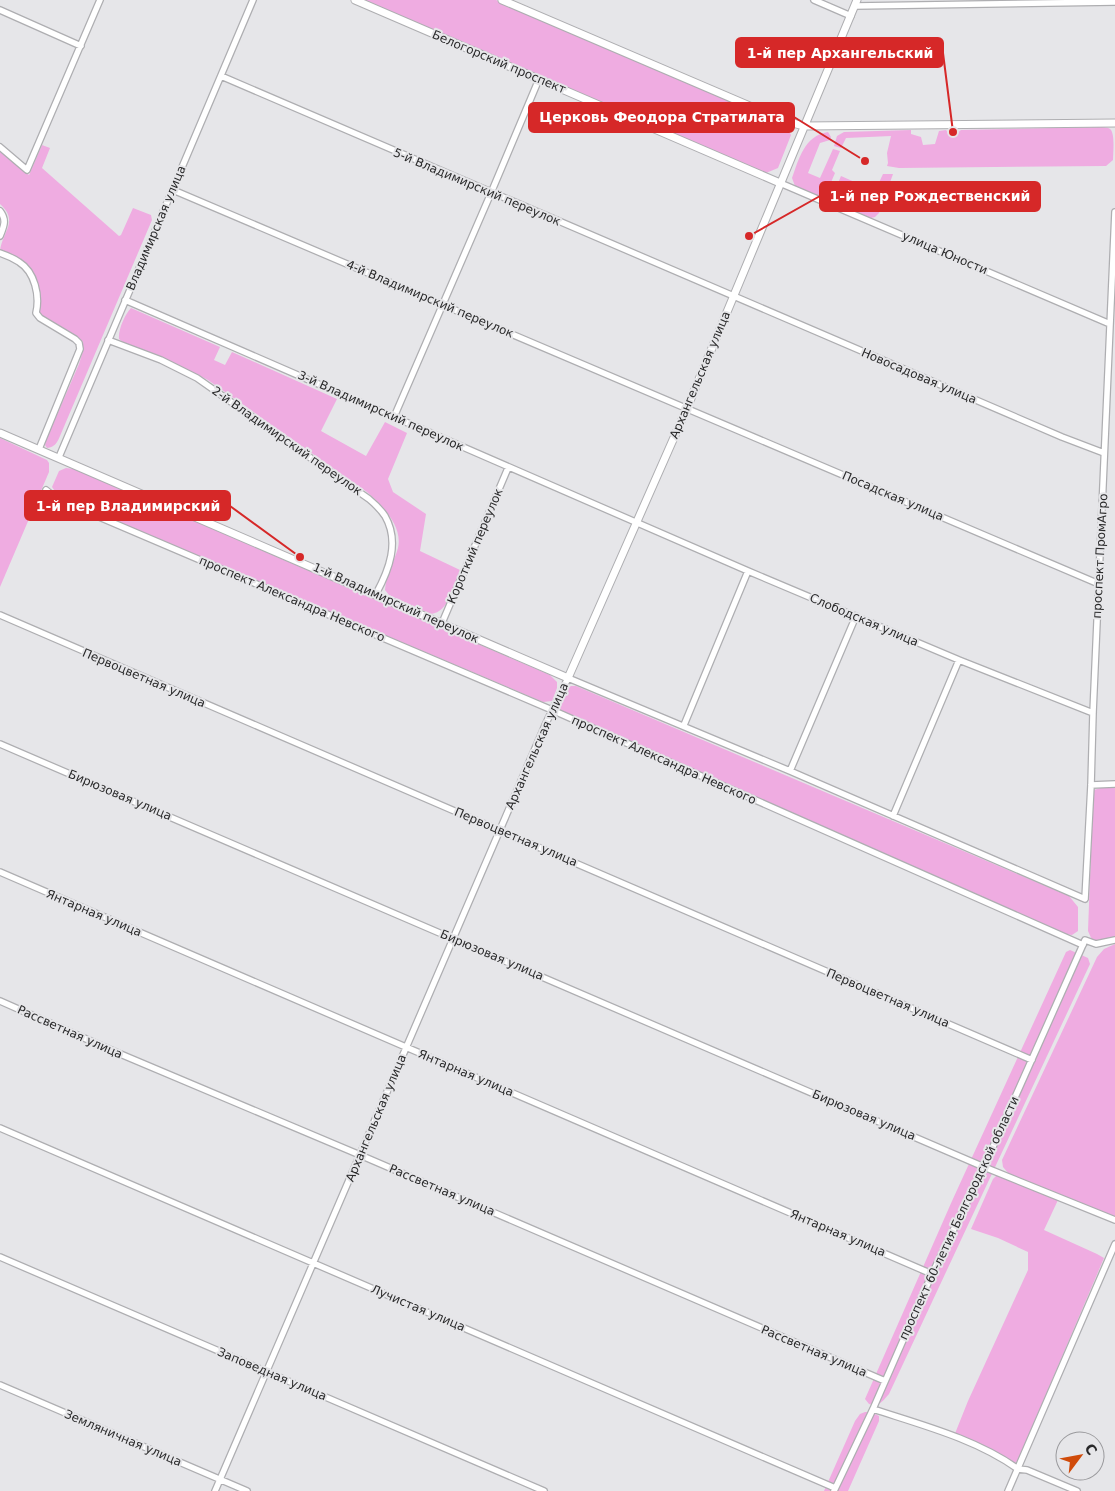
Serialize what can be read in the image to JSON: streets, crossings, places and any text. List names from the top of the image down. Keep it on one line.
{"streets":{"street":["Белогорский проспект","5-й Владимирский переулок","Владимирская улица","улица Юности","4-й Владимирский переулок","Архангельская улица","Новосадовая улица","3-й Владимирский переулок","2-й Владимирский переулок","Посадская улица","Короткий переулок","проспект ПромАгро","проспект Александра Невского","1-й Владимирский переулок","Слободская улица","Первоцветная улица","Бирюзовая улица","Янтарная улица","Рассветная улица","проспект 60-летия Белгородской области","Лучистая улица","Заповедная улица","Земляничная улица"]},"crossings":[["Белогорский проспект","улица Юности"],["Белогорский проспект","Архангельская улица"],["5-й Владимирский переулок","Владимирская улица"],["5-й Владимирский переулок","Архангельская улица"],["5-й Владимирский переулок","Новосадовая улица"],["Владимирская улица","4-й Владимирский переулок"],["Владимирская улица","3-й Владимирский переулок"],["Владимирская улица","2-й Владимирский переулок"],["Владимирская улица","1-й Владимирский переулок"],["улица Юности","Архангельская улица"],["улица Юности","проспект ПромАгро"],["4-й Владимирский переулок","Архангельская улица"],["4-й Владимирский переулок","Посадская улица"],["Архангельская улица","Новосадовая улица"],["Архангельская улица","3-й Владимирский переулок"],["Архангельская улица","Посадская улица"],["Архангельская улица","проспект Александра Невского"],["Архангельская улица","1-й Владимирский переулок"],["Архангельская улица","Слободская улица"],["Архангельская улица","Первоцветная улица"],["Архангельская улица","Бирюзовая улица"],["Архангельская улица","Янтарная улица"],["Архангельская улица","Рассветная улица"],["Архангельская улица","Лучистая улица"],["Архангельская улица","Заповедная улица"],["Архангельская улица","Земляничная улица"],["Новосадовая улица","проспект ПромАгро"],["3-й Владимирский переулок","Короткий переулок"],["3-й Владимирский переулок","Слободская улица"],["2-й Владимирский переулок","1-й Владимирский переулок"],["Посадская улица","проспект ПромАгро"],["Короткий переулок","1-й Владимирский переулок"],["проспект ПромАгро","Слободская улица"],["проспект Александра Невского","проспект 60-летия Белгородской области"],["Первоцветная улица","проспект 60-летия Белгородской области"],["Бирюзовая улица","проспект 60-летия Белгородской области"],["Янтарная улица","проспект 60-летия Белгородской области"],["Рассветная улица","проспект 60-летия Белгородской области"],["проспект 60-летия Белгородской области","Лучистая улица"]],"places":["1-й пер Архангельский","Церковь Феодора Стратилата","1-й пер Рождественский","1-й пер Владимирский"],"north":"top right"}
